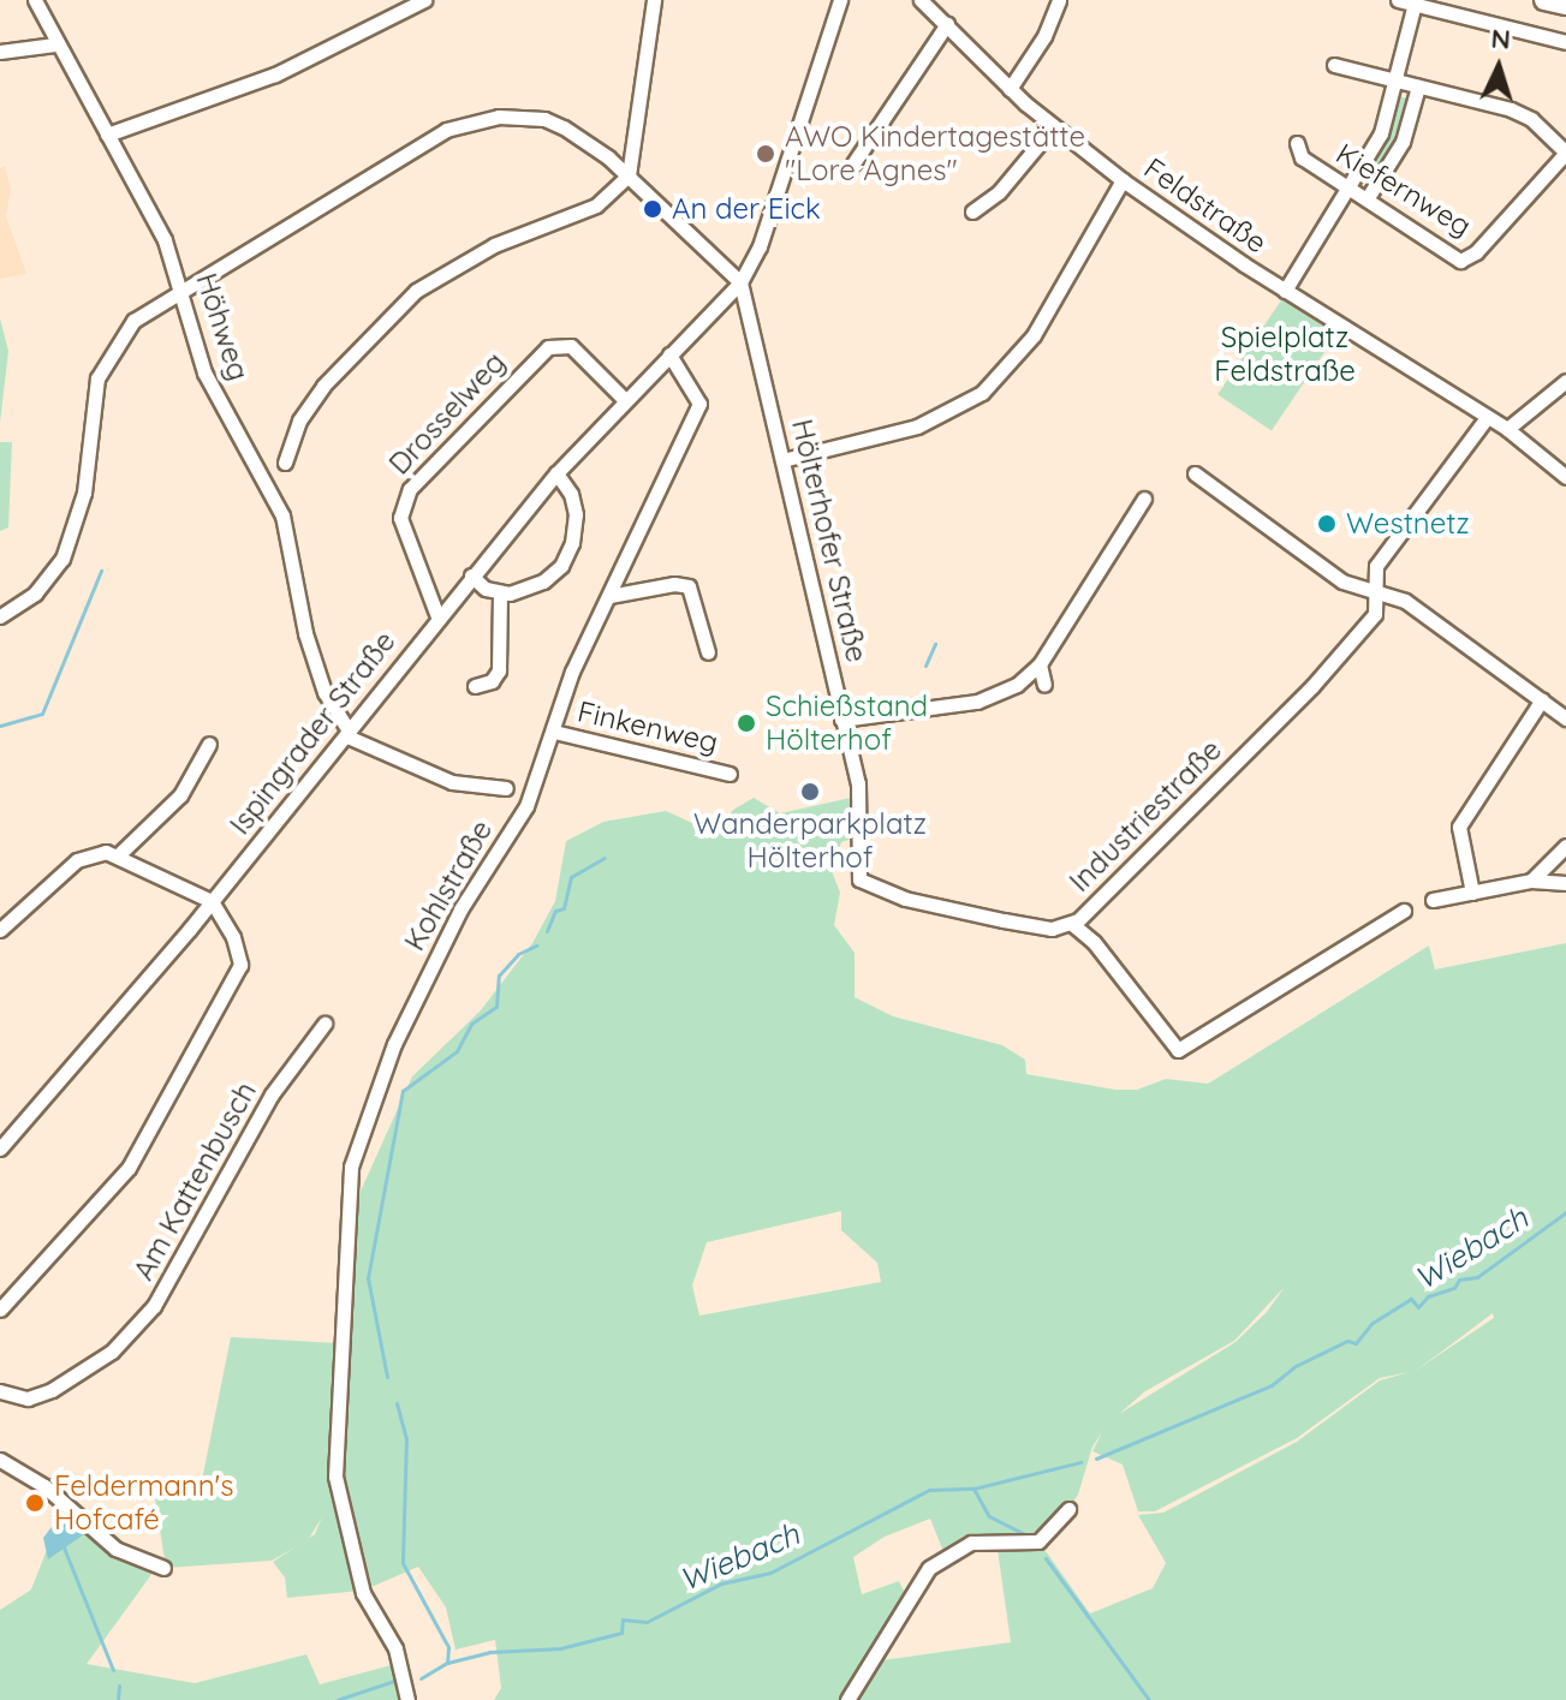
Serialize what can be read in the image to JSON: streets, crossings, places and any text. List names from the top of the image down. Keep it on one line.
{"streets":{"street":["Kiefernweg","Feldstraße","Höhweg","Drosselweg","Hölterhofer Straße","Finkenweg","Ispingrader Straße","Industriestraße","Kohlstraße","Am Kattenbusch"]},"crossings":[["Feldstraße","Industriestraße"],["Höhweg","Ispingrader Straße"],["Drosselweg","Ispingrader Straße"],["Hölterhofer Straße","Ispingrader Straße"],["Hölterhofer Straße","Industriestraße"],["Finkenweg","Kohlstraße"],["Ispingrader Straße","Kohlstraße"]],"water":["Wiebach"],"parks":["Spielplatz Feldstraße"],"places":["AWO Kindertagestätte \"Lore Agnes\"","An der Eick","Westnetz","Schießstand Hölterhof","Wanderparkplatz Hölterhof","Feldermann's Hofcafé"],"north":"top"}
